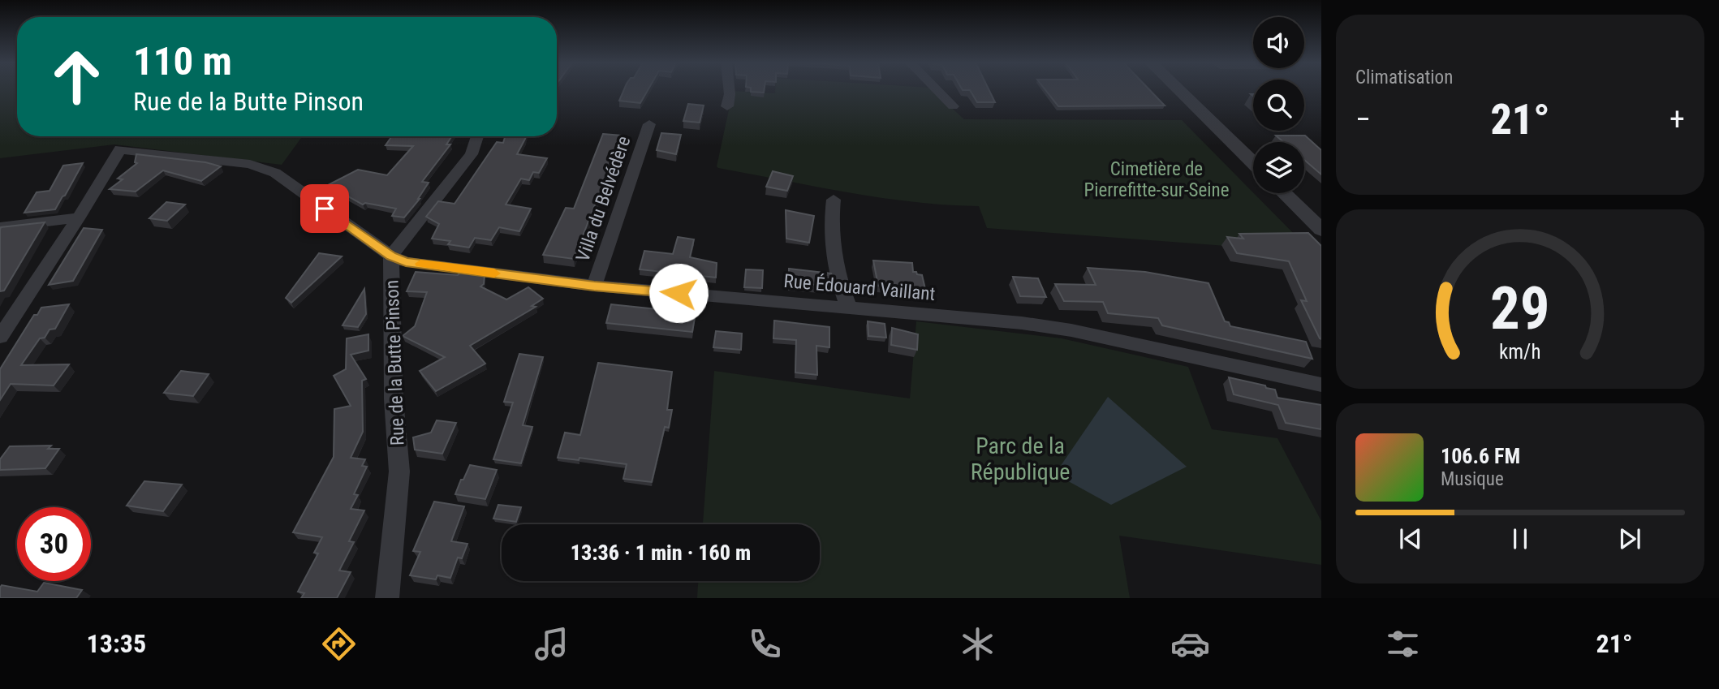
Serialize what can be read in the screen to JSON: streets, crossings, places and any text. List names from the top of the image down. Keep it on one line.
{"streets":{"street":["Villa du Belvédère","Rue Édouard Vaillant","Rue de la Butte Pinson"]},"crossings":[["Villa du Belvédère","Rue Édouard Vaillant"],["Rue Édouard Vaillant","Rue de la Butte Pinson"]],"parks":["Cimetière de Pierrefitte-sur-Seine","Parc de la République"],"page":{"tile":"Climatisation","turn":["110 m","Rue de la Butte Pinson"],"heat":["−","21°","+"],"song":["106.6 FM","Musique"],"limit":"30","trip":"13:36 · 1 min · 160 m","tabs":["13:35","21°"],"gauge":["29","km/h"]}}
